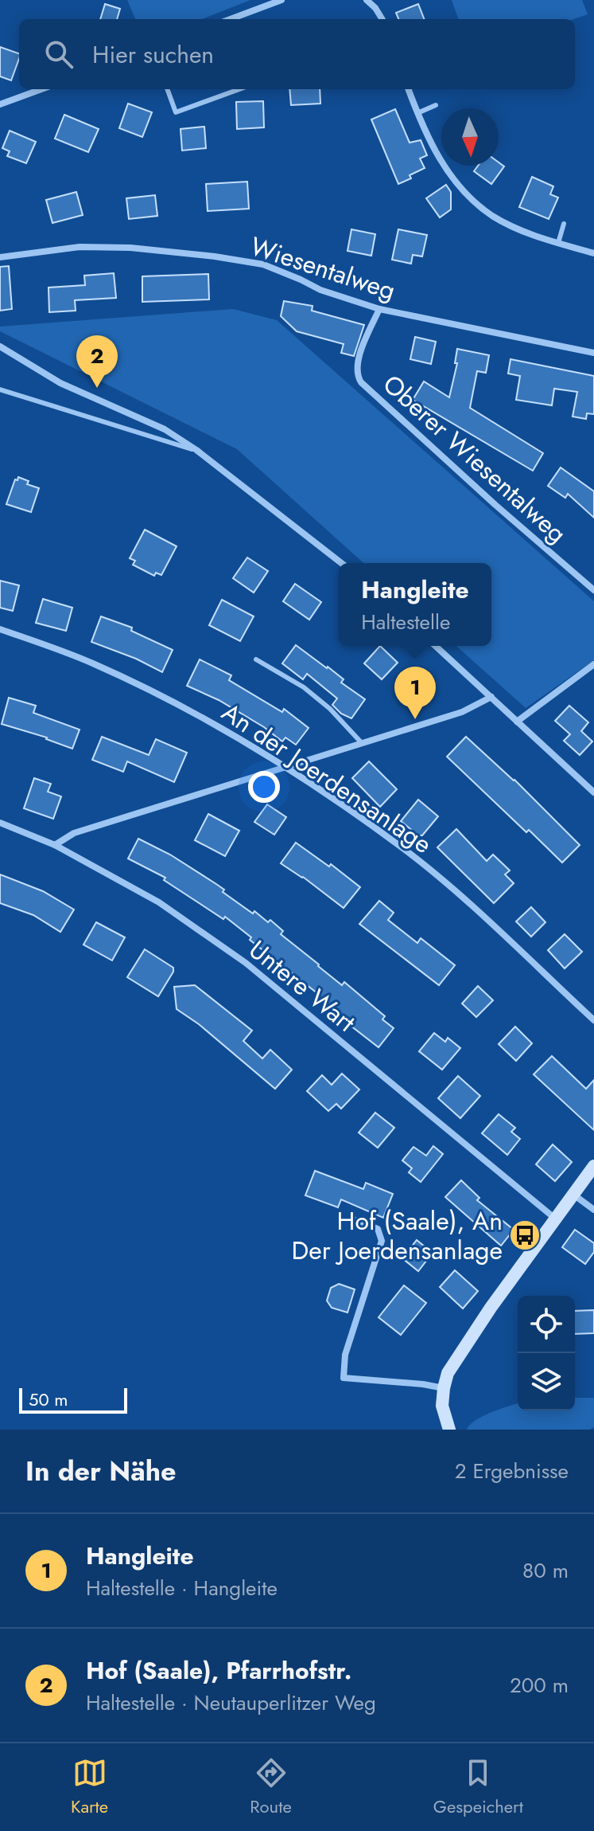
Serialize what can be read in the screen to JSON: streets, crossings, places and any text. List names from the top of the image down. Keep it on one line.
{"streets":{"street":["Wiesentalweg","Oberer Wiesentalweg","An der Joerdensanlage","Untere Wart"]},"crossings":[["Wiesentalweg","Oberer Wiesentalweg"]],"places":{"bus stop":["Hof (Saale), An Der Joerdensanlage"]},"scale_bar":"50 m","north":"bottom","page":{"search":"Hier suchen","pins":["2","1"],"popup":["Hangleite","Haltestelle"],"scale":"50 m","heading":["In der Nähe","2 Ergebnisse"],"list":[{"mark":"1","name":"Hangleite","note":"Haltestelle · Hangleite","value":"80 m"},{"mark":"2","name":"Hof (Saale), Pfarrhofstr.","note":"Haltestelle · Neutauperlitzer Weg","value":"200 m"}],"nav":["Karte","Route","Gespeichert"]}}
